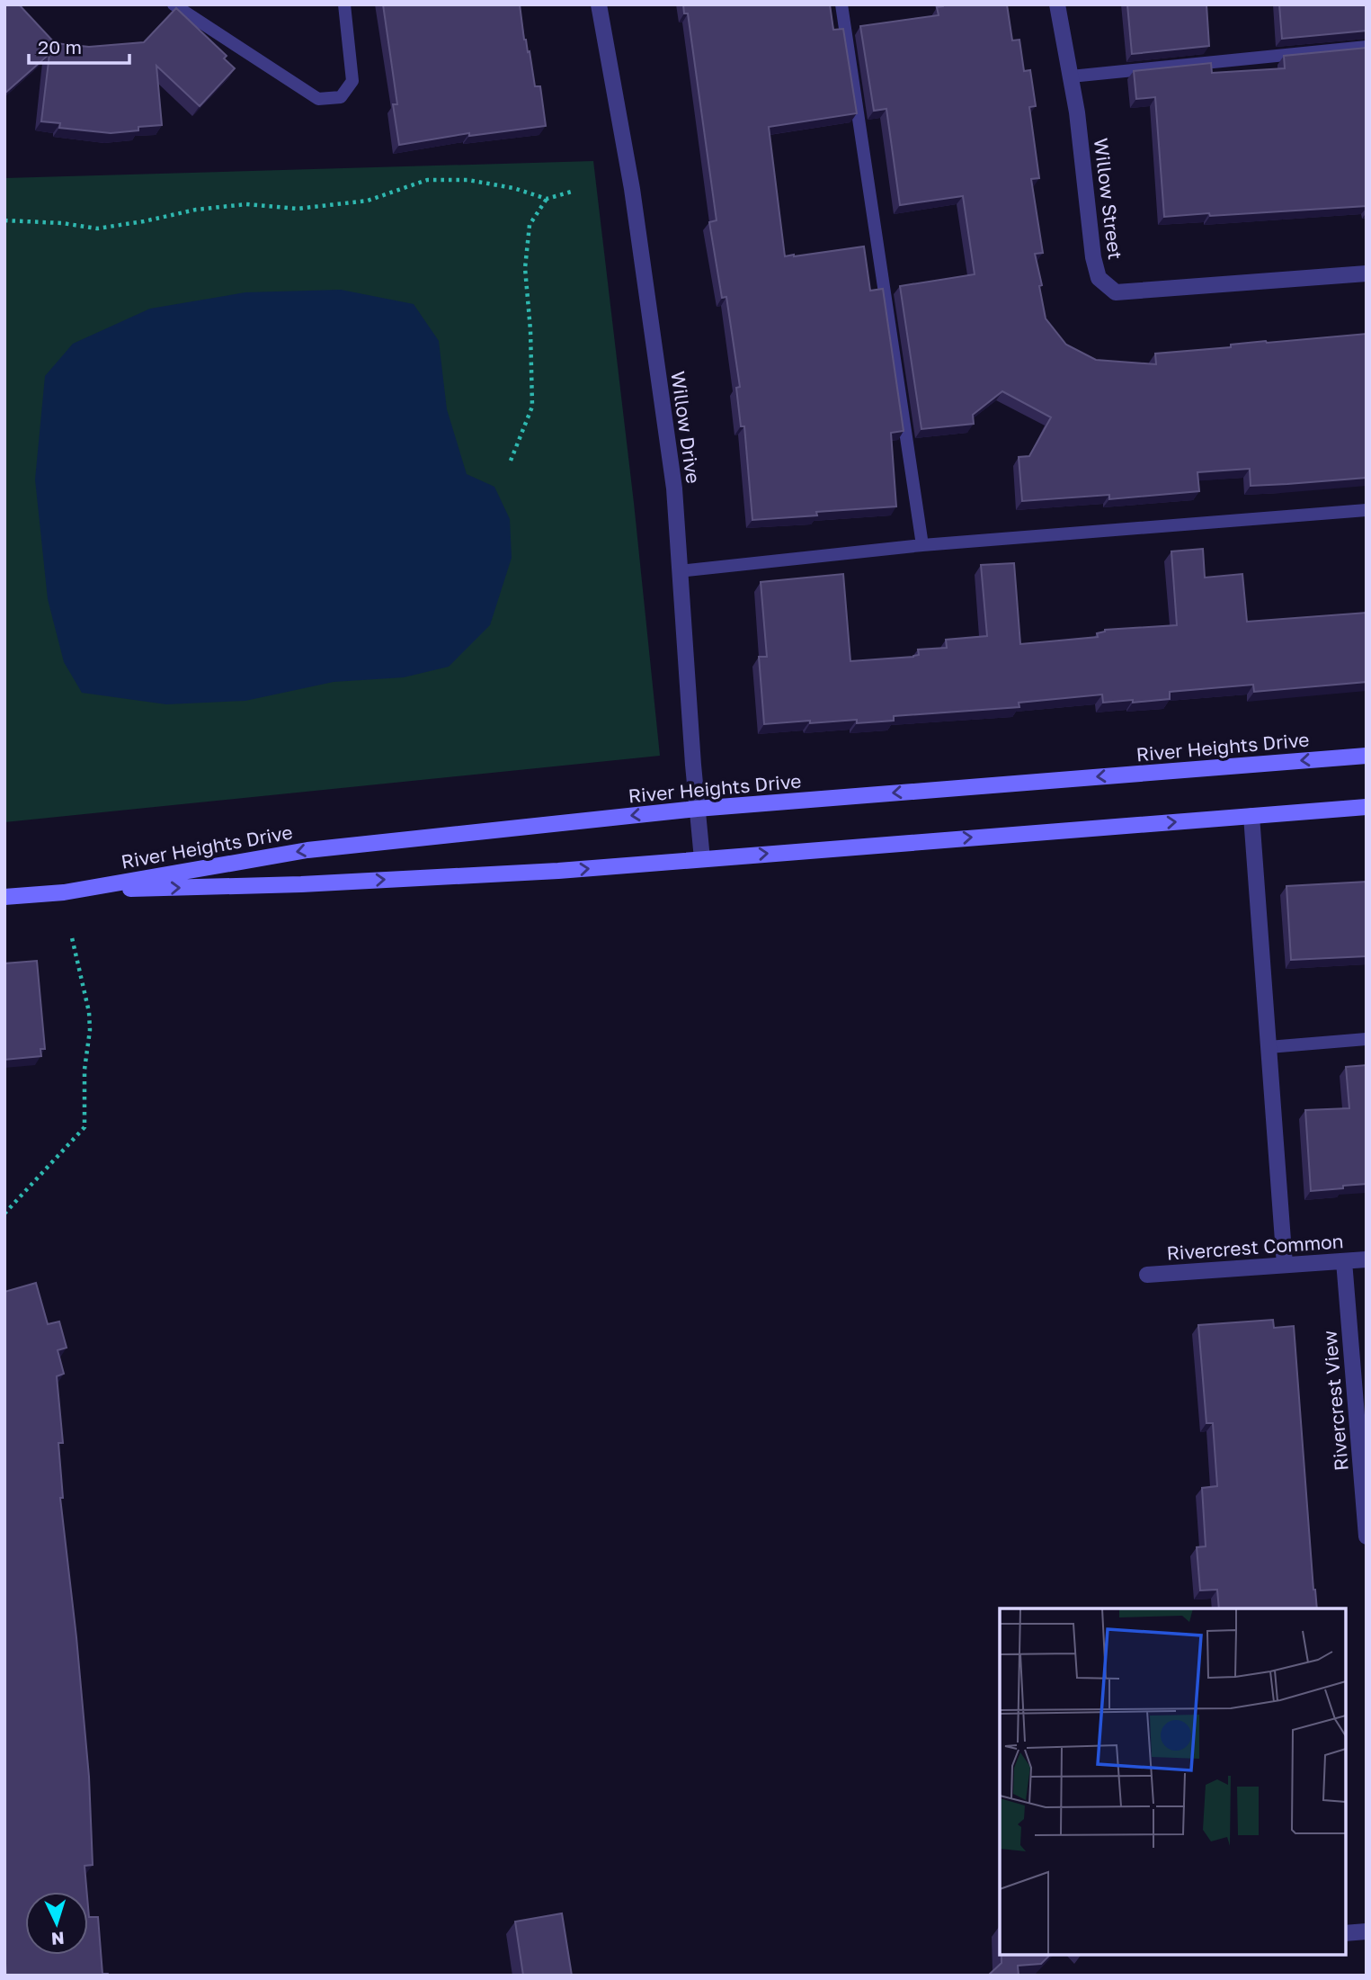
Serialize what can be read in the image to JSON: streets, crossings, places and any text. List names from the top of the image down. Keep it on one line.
{"streets":{"street":["Willow Street","Willow Drive","River Heights Drive","Rivercrest Common","Rivercrest View"]},"crossings":[["Willow Drive","River Heights Drive"],["Rivercrest Common","Rivercrest View"]],"scale_bar":"20 m","north":"bottom"}
